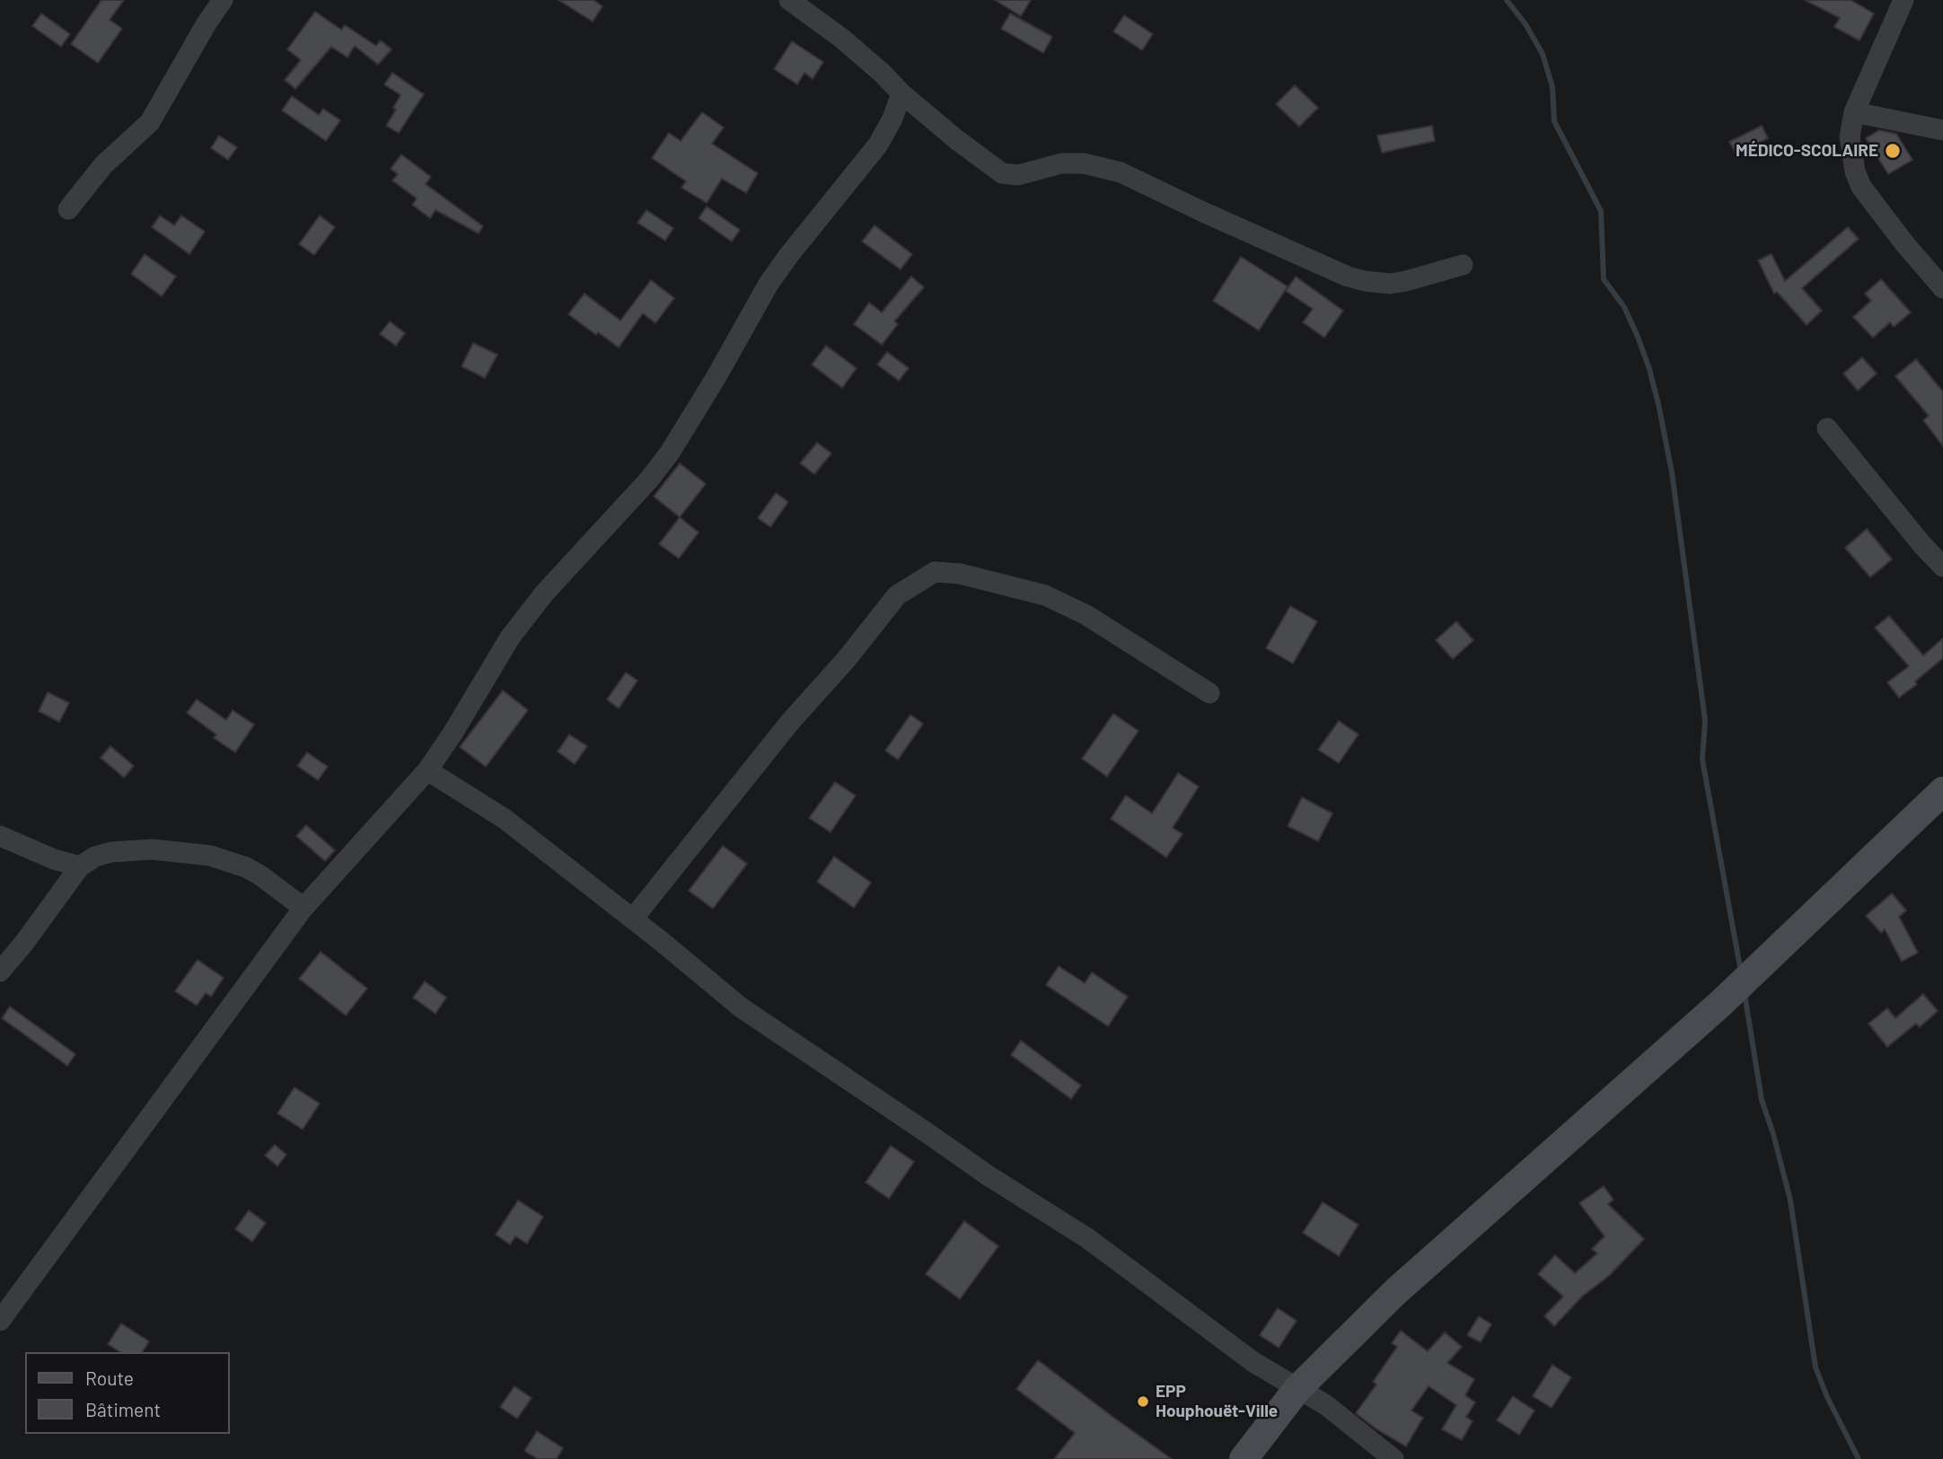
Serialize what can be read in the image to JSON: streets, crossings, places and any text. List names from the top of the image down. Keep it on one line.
{"places":["MÉDICO-SCOLAIRE","EPP Houphouët-Ville"],"legend":["Route","Bâtiment"]}
